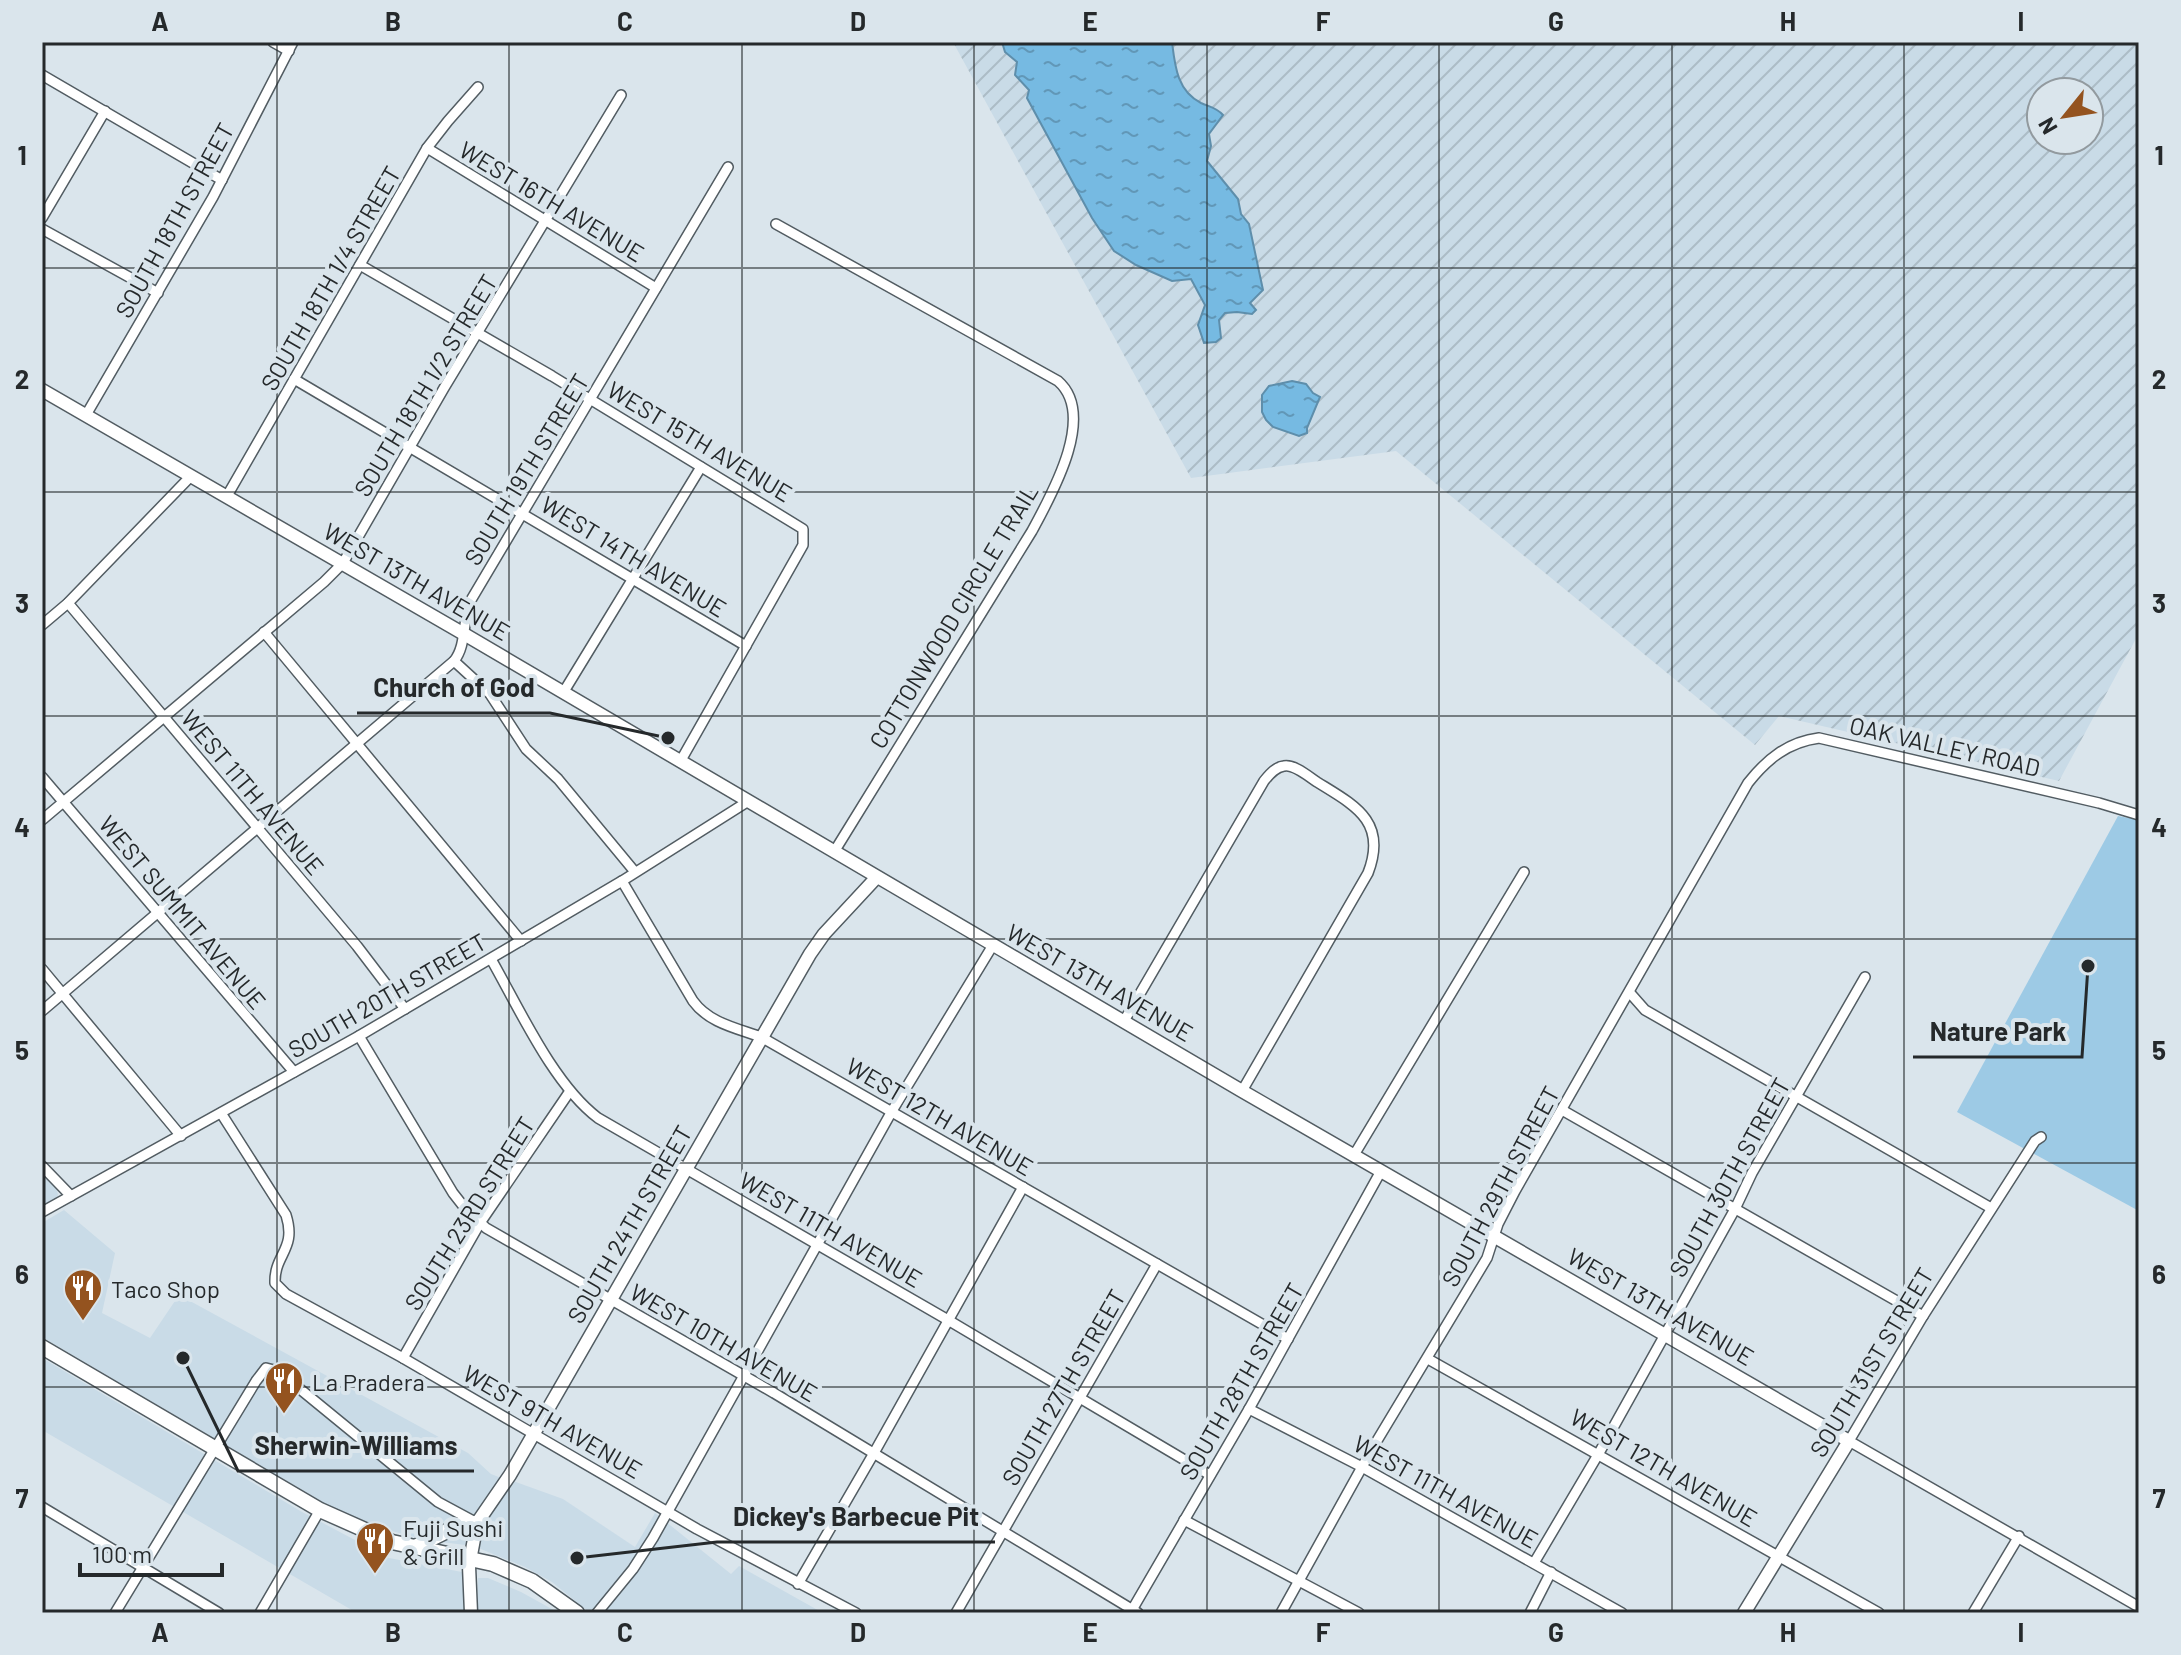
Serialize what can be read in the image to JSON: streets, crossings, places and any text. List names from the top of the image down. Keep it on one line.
{"streets":{"street":["WEST 16TH AVENUE","SOUTH 18TH STREET","SOUTH 18TH 1/4 STREET","SOUTH 18TH 1/2 STREET","WEST 15TH AVENUE","SOUTH 19TH STREET","WEST 14TH AVENUE","WEST 13TH AVENUE","COTTONWOOD CIRCLE TRAIL","OAK VALLEY ROAD","WEST 11TH AVENUE","WEST SUMMIT AVENUE","SOUTH 20TH STREET","WEST 12TH AVENUE","SOUTH 30TH STREET","SOUTH 29TH STREET","SOUTH 23RD STREET","SOUTH 24TH STREET","WEST 10TH AVENUE","SOUTH 31ST STREET","SOUTH 28TH STREET","SOUTH 27TH STREET","WEST 9TH AVENUE"]},"crossings":[["WEST 16TH AVENUE","SOUTH 18TH 1/4 STREET"],["WEST 16TH AVENUE","SOUTH 18TH 1/2 STREET"],["WEST 16TH AVENUE","SOUTH 19TH STREET"],["SOUTH 18TH STREET","WEST 13TH AVENUE"],["SOUTH 18TH 1/4 STREET","WEST 15TH AVENUE"],["SOUTH 18TH 1/4 STREET","WEST 14TH AVENUE"],["SOUTH 18TH 1/4 STREET","WEST 13TH AVENUE"],["SOUTH 18TH 1/2 STREET","WEST 15TH AVENUE"],["SOUTH 18TH 1/2 STREET","WEST 14TH AVENUE"],["SOUTH 18TH 1/2 STREET","WEST 13TH AVENUE"],["SOUTH 18TH 1/2 STREET","WEST 11TH AVENUE"],["SOUTH 18TH 1/2 STREET","WEST SUMMIT AVENUE"],["WEST 15TH AVENUE","SOUTH 19TH STREET"],["WEST 15TH AVENUE","WEST 14TH AVENUE"],["SOUTH 19TH STREET","WEST 14TH AVENUE"],["SOUTH 19TH STREET","WEST 13TH AVENUE"],["SOUTH 19TH STREET","WEST 11TH AVENUE"],["SOUTH 19TH STREET","WEST SUMMIT AVENUE"],["WEST 13TH AVENUE","COTTONWOOD CIRCLE TRAIL"],["WEST 13TH AVENUE","SOUTH 20TH STREET"],["WEST 13TH AVENUE","SOUTH 30TH STREET"],["WEST 13TH AVENUE","SOUTH 29TH STREET"],["WEST 13TH AVENUE","SOUTH 24TH STREET"],["WEST 13TH AVENUE","SOUTH 31ST STREET"],["WEST 13TH AVENUE","SOUTH 28TH STREET"],["OAK VALLEY ROAD","SOUTH 29TH STREET"],["WEST 11TH AVENUE","SOUTH 20TH STREET"],["WEST 11TH AVENUE","SOUTH 30TH STREET"],["WEST 11TH AVENUE","SOUTH 29TH STREET"],["WEST 11TH AVENUE","SOUTH 23RD STREET"],["WEST 11TH AVENUE","SOUTH 24TH STREET"],["WEST 11TH AVENUE","SOUTH 28TH STREET"],["WEST 11TH AVENUE","SOUTH 27TH STREET"],["WEST SUMMIT AVENUE","SOUTH 20TH STREET"],["SOUTH 20TH STREET","WEST 12TH AVENUE"],["SOUTH 20TH STREET","WEST 10TH AVENUE"],["SOUTH 20TH STREET","WEST 9TH AVENUE"],["WEST 12TH AVENUE","SOUTH 30TH STREET"],["WEST 12TH AVENUE","SOUTH 29TH STREET"],["WEST 12TH AVENUE","SOUTH 24TH STREET"],["WEST 12TH AVENUE","SOUTH 31ST STREET"],["WEST 12TH AVENUE","SOUTH 28TH STREET"],["WEST 12TH AVENUE","SOUTH 27TH STREET"],["SOUTH 23RD STREET","WEST 10TH AVENUE"],["SOUTH 23RD STREET","WEST 9TH AVENUE"],["SOUTH 24TH STREET","WEST 10TH AVENUE"],["SOUTH 24TH STREET","WEST 9TH AVENUE"],["WEST 10TH AVENUE","SOUTH 28TH STREET"],["WEST 10TH AVENUE","SOUTH 27TH STREET"]],"places":{"other":["Church of God","Nature Park","Sherwin-Williams","Dickey's Barbecue Pit"],"restaurant":["Taco Shop","La Pradera","Fuji Sushi & Grill"]},"scale_bar":"100 m","north":"bottom left","grid":{"columns":["A","B","C","D","E","F","G","H","I"],"rows":["1","2","3","4","5","6","7"]}}
